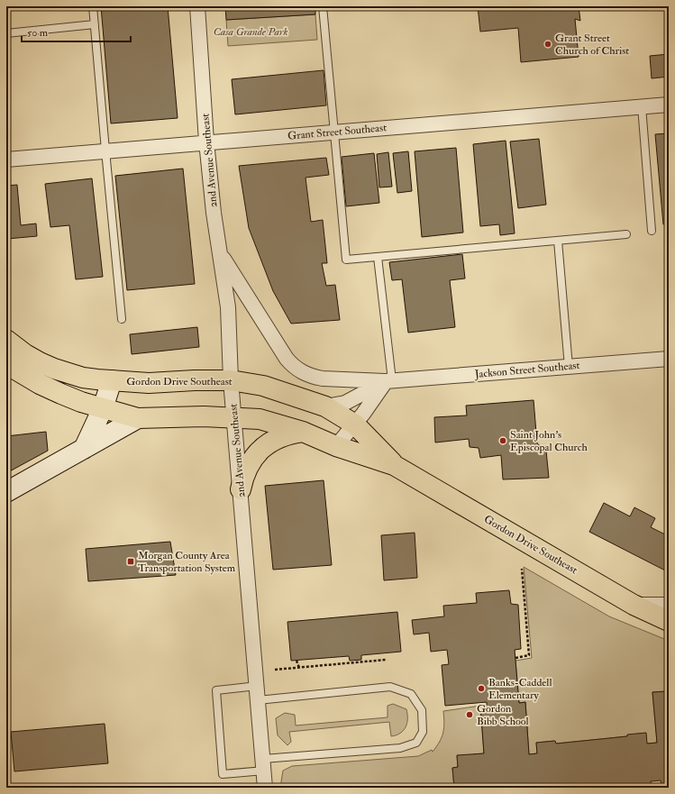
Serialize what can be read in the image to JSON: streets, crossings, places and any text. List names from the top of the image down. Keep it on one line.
{"streets":{"main road":["Gordon Drive Southeast"],"street":["Grant Street Southeast","2nd Avenue Southeast","Jackson Street Southeast"]},"crossings":[["Grant Street Southeast","2nd Avenue Southeast"],["2nd Avenue Southeast","Gordon Drive Southeast"],["Jackson Street Southeast","Gordon Drive Southeast"]],"parks":["Casa Grande Park"],"places":{"other":["Grant Street Church of Christ","Saint John's Episcopal Church","Banks-Caddell Elementary","Gordon Bibb School"],"transit":["Morgan County Area Transportation System"]},"scale_bar":"50 m"}
